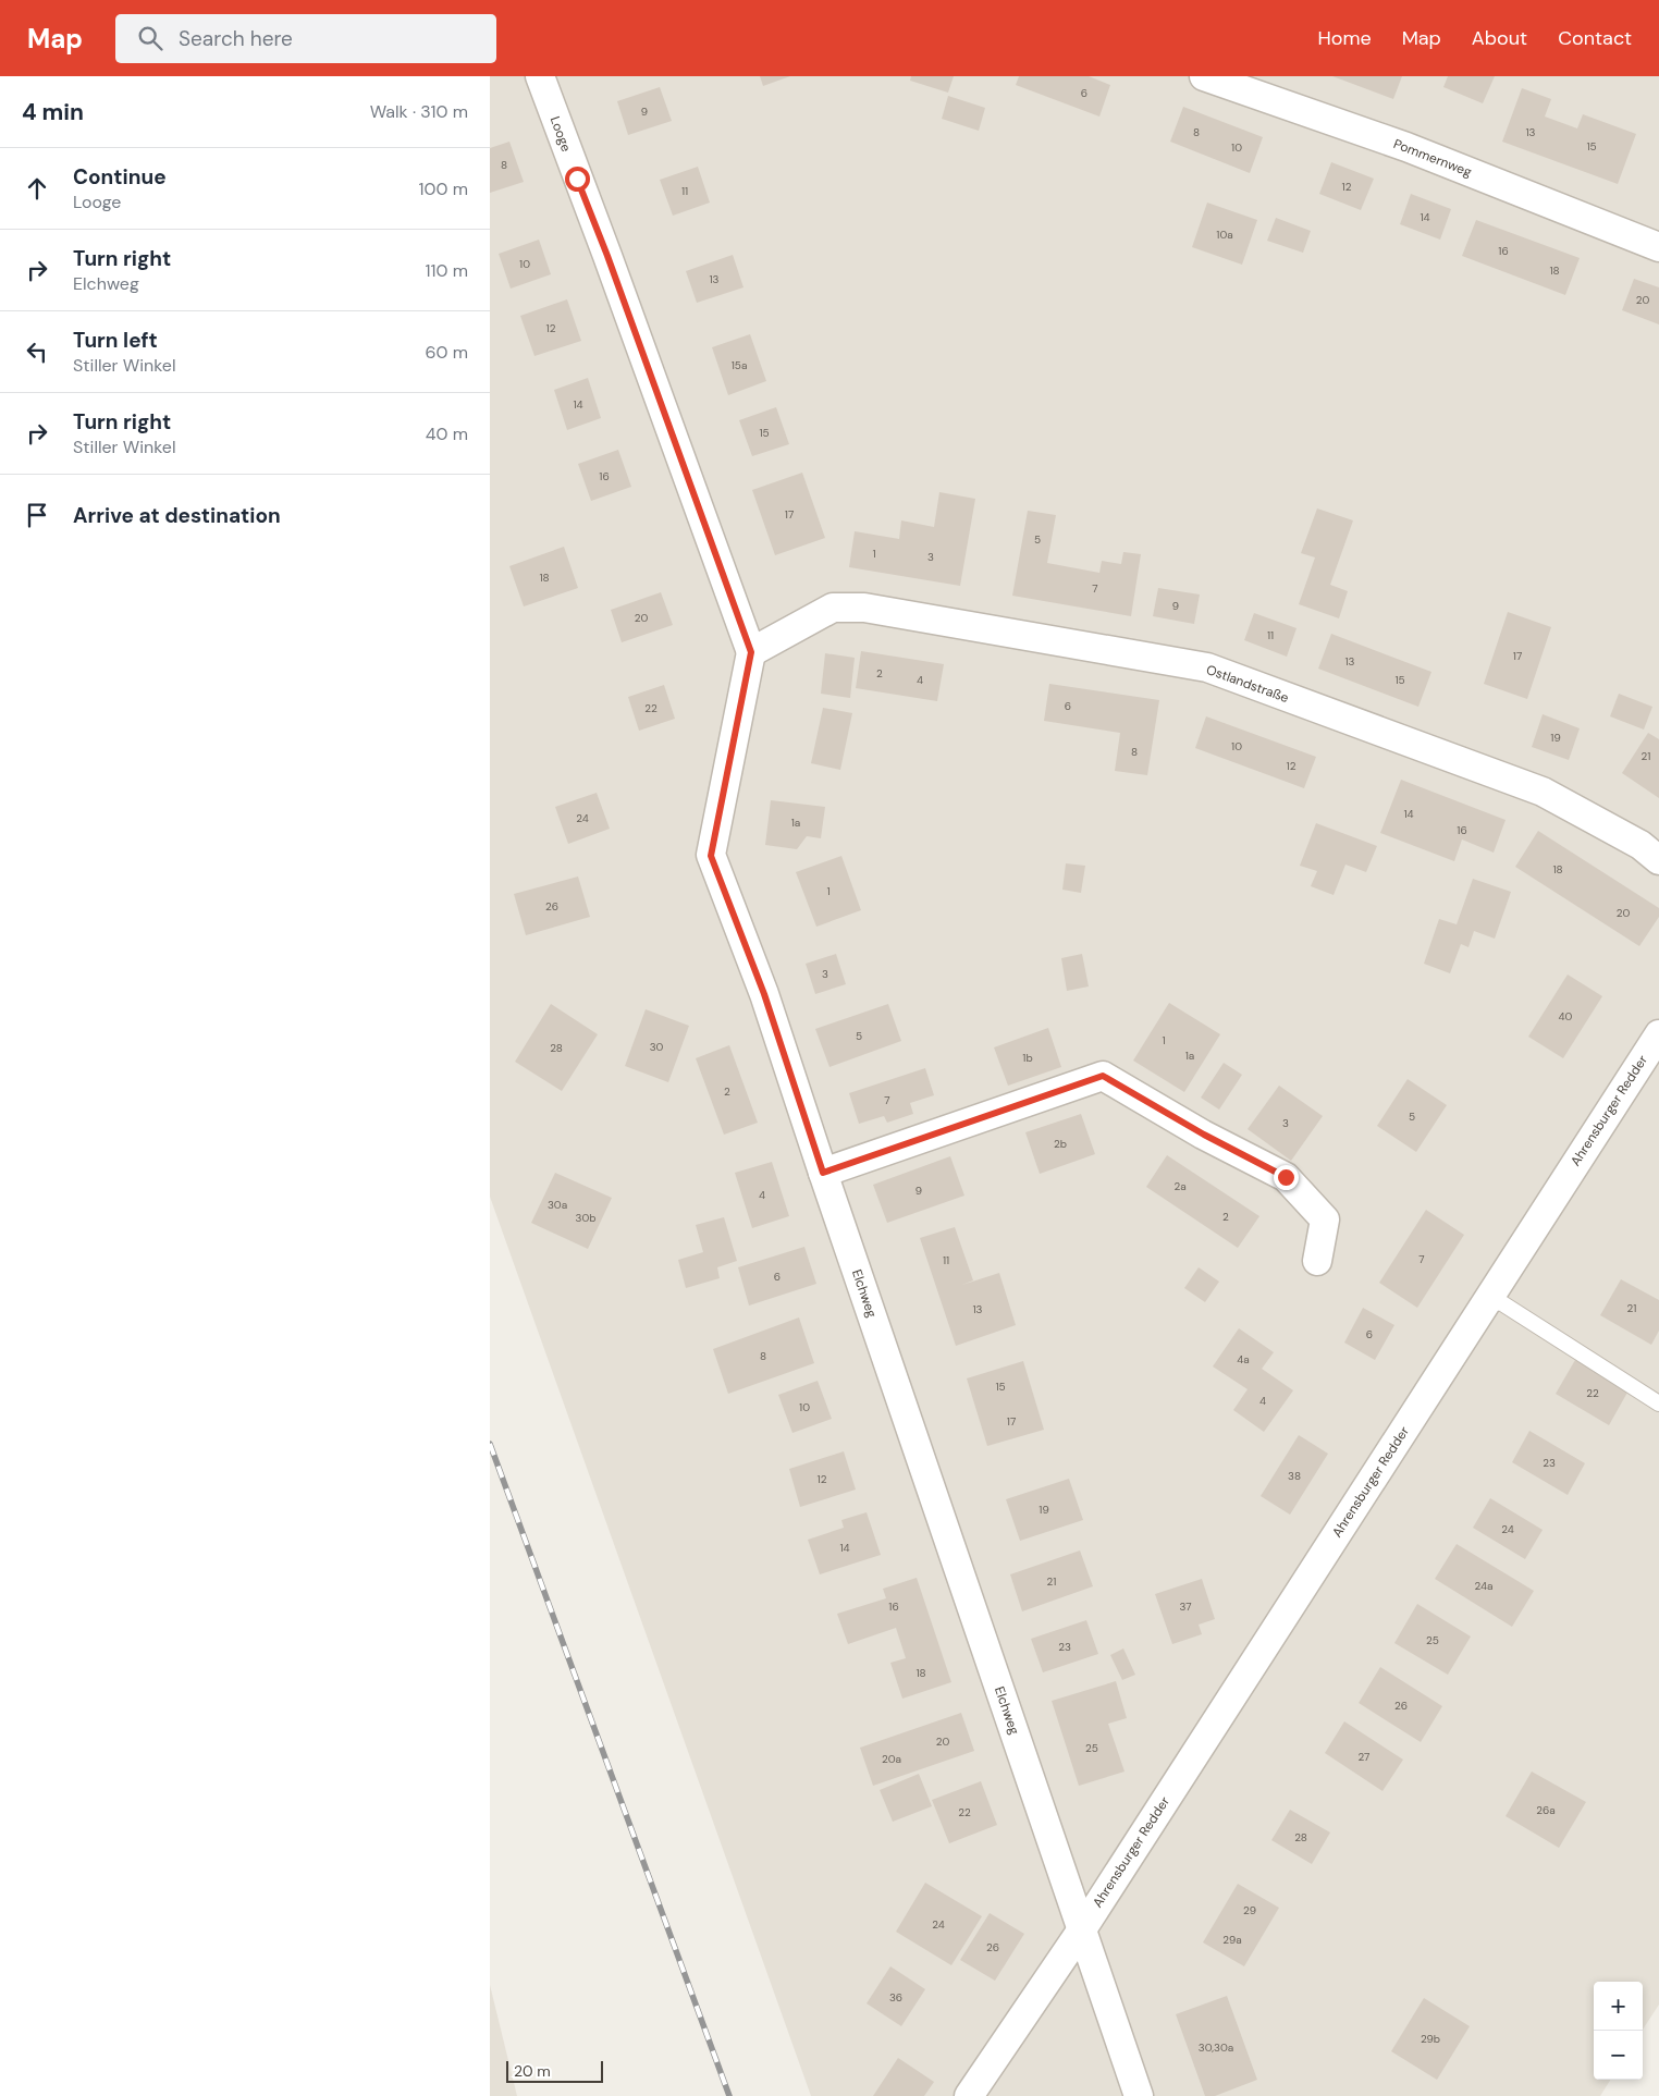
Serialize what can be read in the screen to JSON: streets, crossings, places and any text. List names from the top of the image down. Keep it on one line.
{"streets":{"street":["Looge","Pommernweg","Ostlandstraße","Ahrensburger Redder","Elchweg"]},"crossings":[["Looge","Ostlandstraße"],["Looge","Elchweg"],["Ostlandstraße","Elchweg"],["Ahrensburger Redder","Elchweg"]],"house_numbers":["6","9","8","13","15","10","8","12","11","14","10a","16","10","18","13","20","12","15a","14","15","16","17","5","1","3","18","7","9","20","11","17","13","2","4","15","6","22","19","10","8","21","12","14","24","1a","16","18","1","26","20","3","40","5","1","30","28","1a","1b","2","7","5","3","2b","2a","9","4","30a","2","30b","7","11","6","21","13","6","8","4a","15","22","4","10","17","23","38","12","19","24","14","21","24a","16","37","25","23","18","26","20","25","27","20a","26a","22","28","29","24","29a","26","36","29b","30,30a"],"scale_bar":"20 m","page":{"header":"Map","search":"Search here","nav":["Home","Map","About","Contact"],"heading":["4 min","Walk · 310 m"],"list":[["Continue","Looge","100 m"],["Turn right","Elchweg","110 m"],["Turn left","Stiller Winkel","60 m"],["Turn right","Stiller Winkel","40 m"],"Arrive at destination"],"map_buttons":["+","−"],"scale":"20 m"}}
